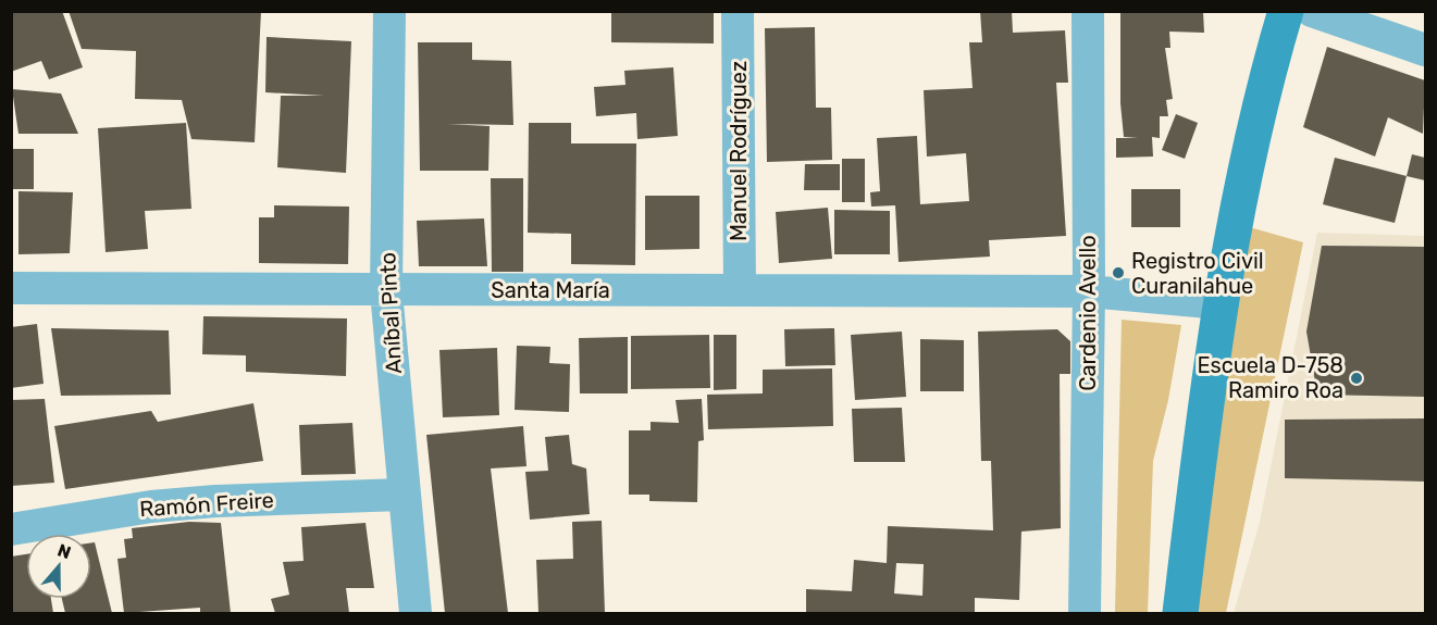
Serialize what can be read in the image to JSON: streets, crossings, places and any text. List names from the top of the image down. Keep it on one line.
{"streets":{"street":["Manuel Rodríguez","Santa María","Aníbal Pinto","Cardenio Avello","Ramón Freire"]},"crossings":[["Manuel Rodríguez","Santa María"],["Santa María","Aníbal Pinto"],["Santa María","Cardenio Avello"],["Aníbal Pinto","Ramón Freire"]],"places":["Registro Civil Curanilahue","Escuela D-758 Ramiro Roa"],"north":"top"}
